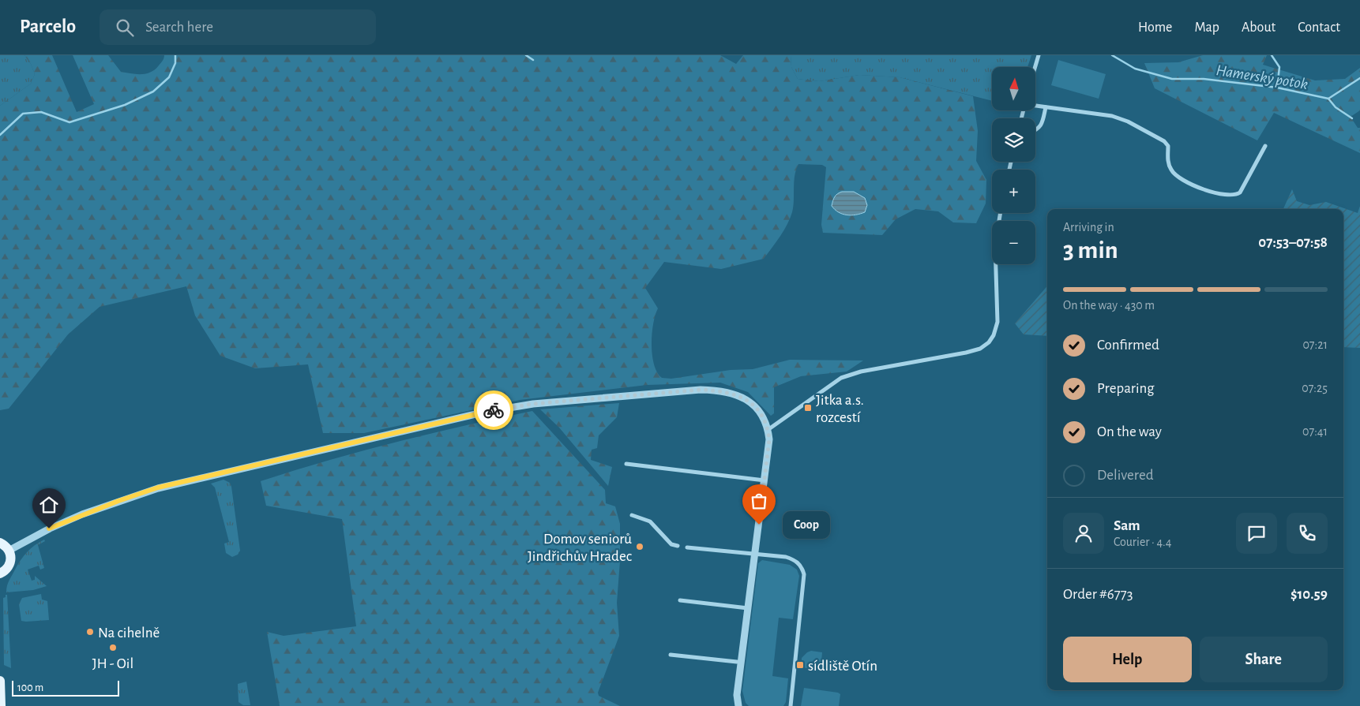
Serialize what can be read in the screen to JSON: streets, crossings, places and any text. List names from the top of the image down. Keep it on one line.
{"water":["Hamerský potok"],"places":{"transit":["Jitka a.s. rozcestí","sídliště Otín"],"other":["Coop","Domov seniorů Jindřichův Hradec","Na cihelně","JH - Oil"]},"scale_bar":"100 m","north":"top","page":{"header":"Parcelo","search":"Search here","nav":["Home","Map","About","Contact"],"map_buttons":["+","−"],"heading":["3 min","Arriving in","07:53–07:58"],"panel":["Sam","Courier · 4.4","Order #6773","$10.59"],"bar":"On the way · 430 m","list":[["Confirmed","07:21"],["Preparing","07:25"],["On the way","07:41"],"Delivered"],"bubble":"Coop","buttons":["Help","Share"],"scale":"100 m"}}
